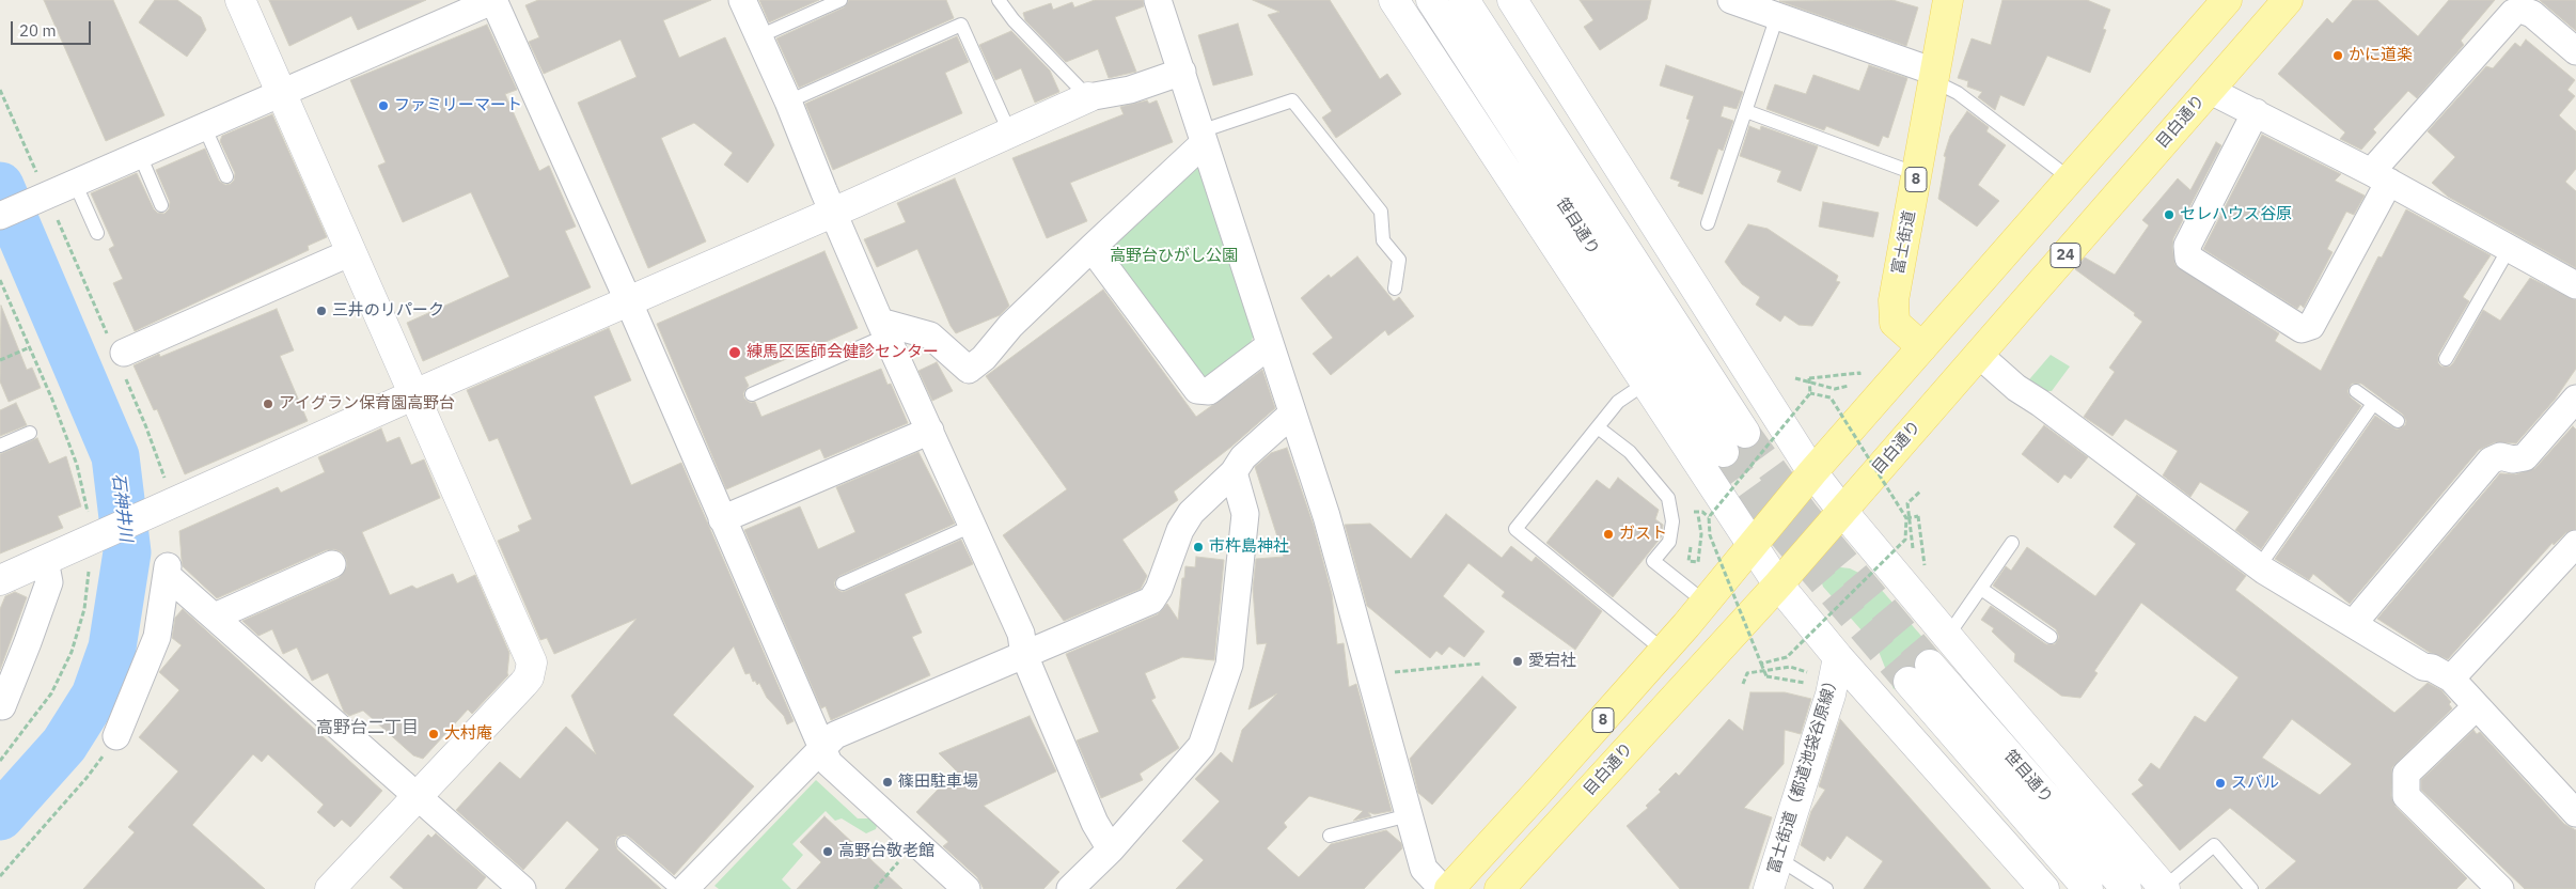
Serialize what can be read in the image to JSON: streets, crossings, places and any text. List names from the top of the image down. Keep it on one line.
{"streets":{"main road":["目白通り","8","笹目通り","富士街道","24","富士街道（都道池袋谷原線）"]},"districts":["高野台二丁目"],"water":["石神井川"],"parks":["高野台ひがし公園"],"places":["かに道楽","ファミリーマート","セレハウス谷原","三井のリパーク","練馬区医師会健診センター","アイグラン保育園高野台","ガスト","市杵島神社","愛宕社","大村庵","篠田駐車場","スバル","高野台敬老館"],"scale_bar":"20 m"}
